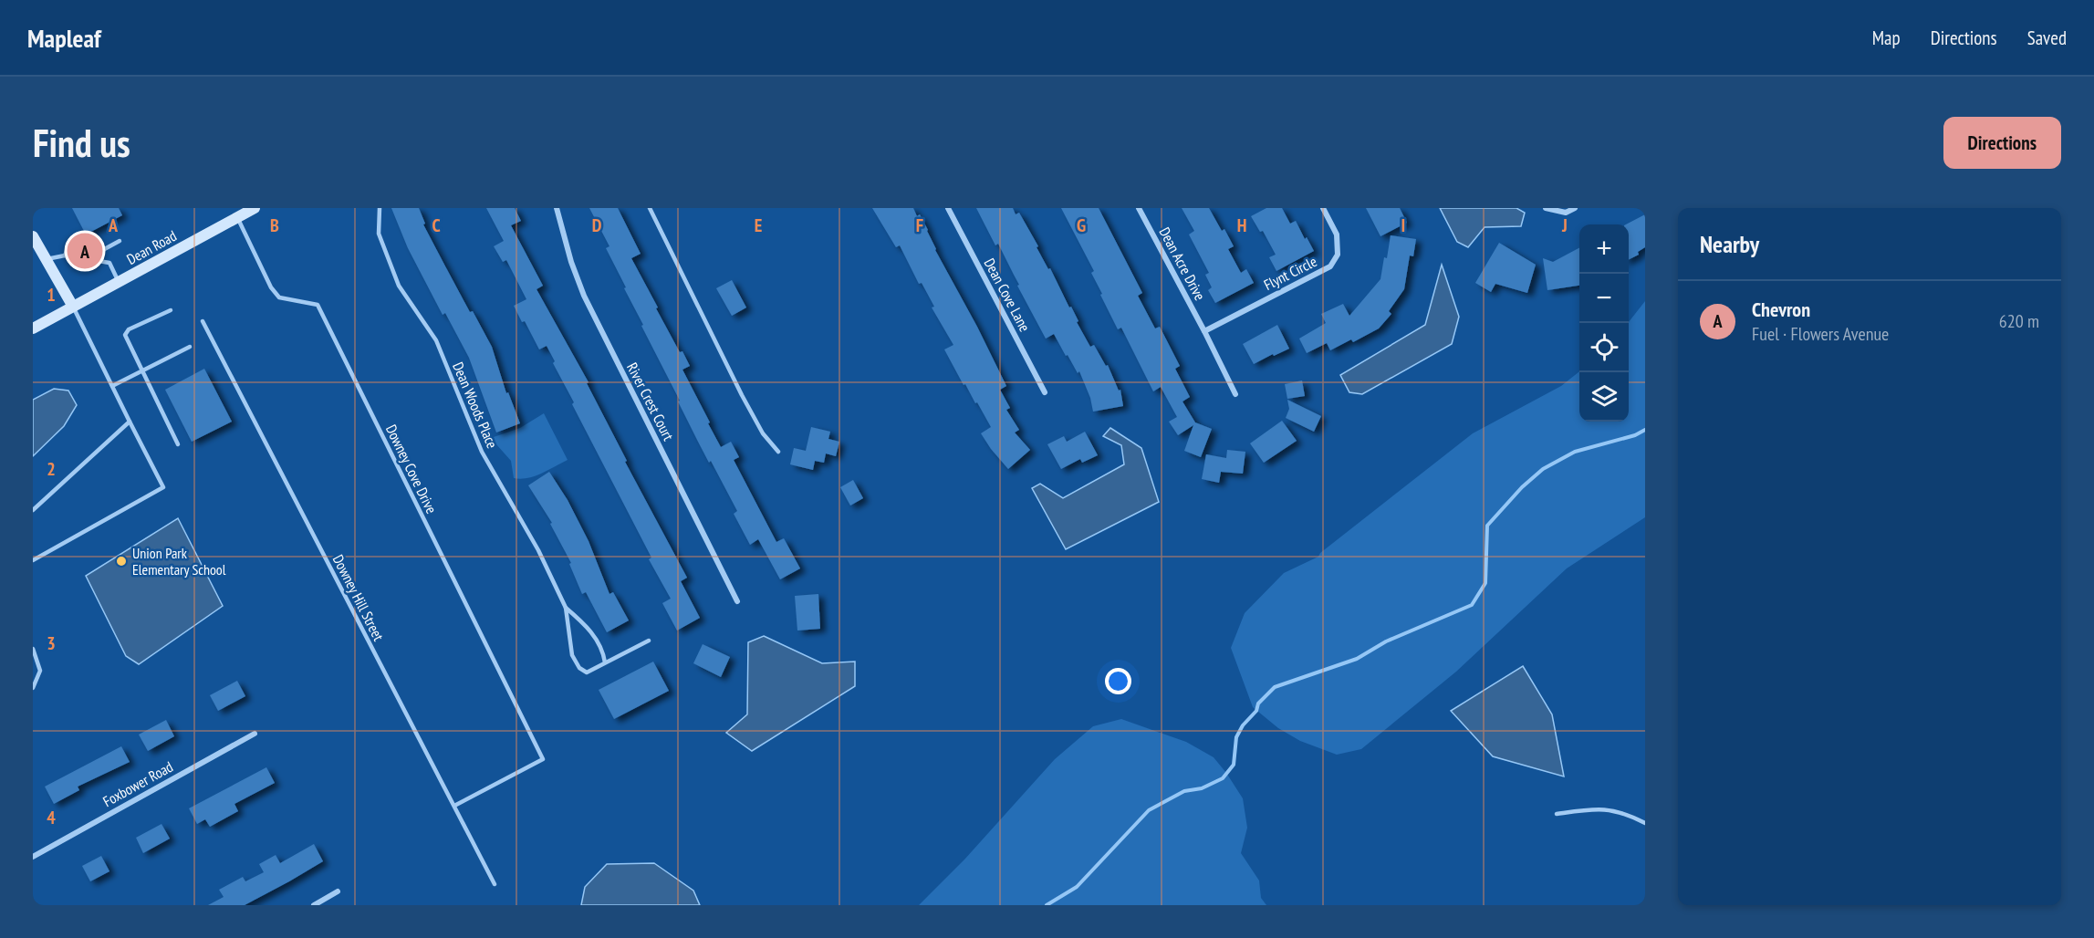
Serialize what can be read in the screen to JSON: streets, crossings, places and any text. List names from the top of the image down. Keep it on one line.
{"streets":{"main road":["Dean Road"],"street":["Dean Acre Drive","Flynt Circle","Dean Cove Lane","River Crest Court","Foxbower Road"],"lane":["Dean Woods Place","Downey Cove Drive","Downey Hill Street"]},"crossings":[["Dean Road","Downey Cove Drive"],["Dean Acre Drive","Flynt Circle"],["Downey Cove Drive","Downey Hill Street"]],"places":["Union Park Elementary School"],"page":{"header":"Mapleaf","nav":["Map","Directions","Saved"],"buttons":"Directions","title":"Find us","heading":"Nearby","map_buttons":["+","−"],"pins":"A","list":[{"mark":"A","name":"Chevron","note":"Fuel · Flowers Avenue","value":"620 m"}]},"grid":{"columns":["A","B","C","D","E","F","G","H","I","J"],"rows":["1","2","3","4"]}}
